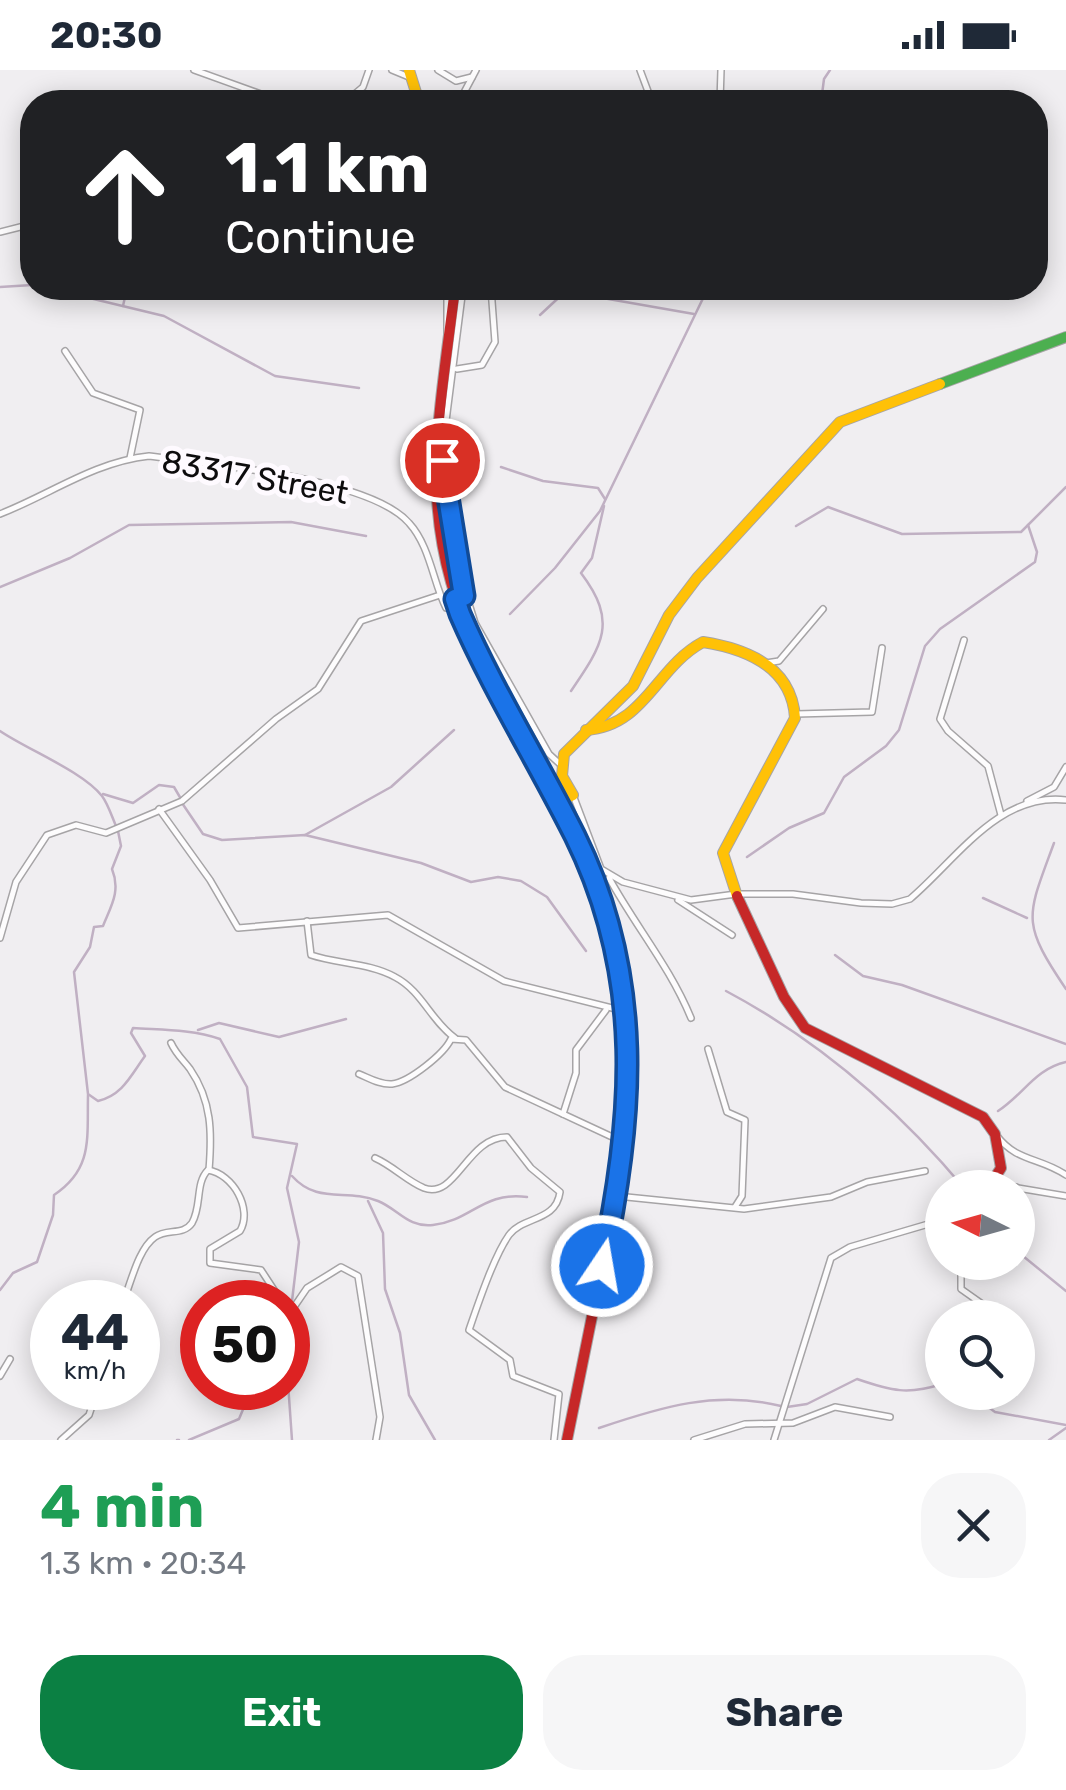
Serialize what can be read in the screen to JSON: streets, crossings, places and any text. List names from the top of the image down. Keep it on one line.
{"streets":{"street":["83317 Street"]},"north":"left","page":{"status":"20:30","turn":["1.1 km","Continue"],"speed":"44 km/h","limit":"50","heading":["4 min","1.3 km · 20:34"],"buttons":["Exit","Share"]}}
